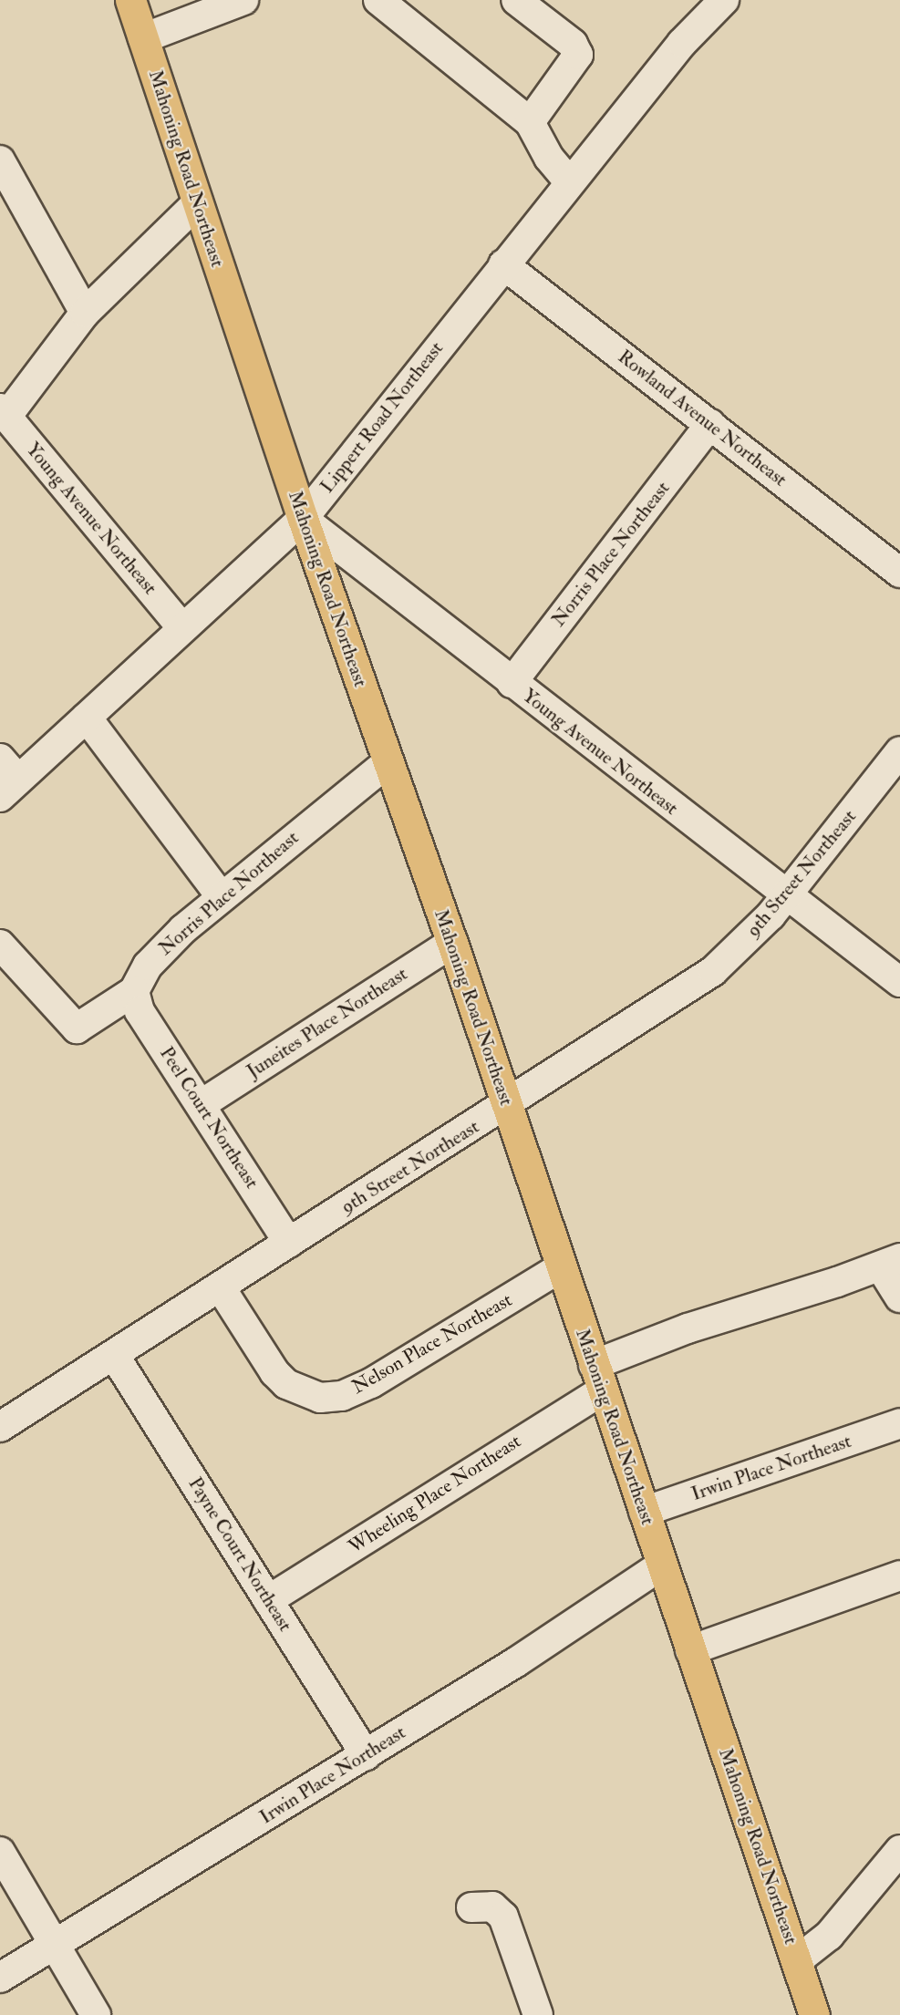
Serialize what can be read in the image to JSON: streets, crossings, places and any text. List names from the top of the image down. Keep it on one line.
{"streets":{"main road":["Mahoning Road Northeast"],"street":["Lippert Road Northeast","Rowland Avenue Northeast","Young Avenue Northeast","Norris Place Northeast","9th Street Northeast","Juneites Place Northeast","Peel Court Northeast","Nelson Place Northeast","Irwin Place Northeast","Wheeling Place Northeast","Payne Court Northeast"]},"crossings":[["Mahoning Road Northeast","Lippert Road Northeast"],["Mahoning Road Northeast","Young Avenue Northeast"],["Mahoning Road Northeast","Norris Place Northeast"],["Mahoning Road Northeast","9th Street Northeast"],["Mahoning Road Northeast","Juneites Place Northeast"],["Mahoning Road Northeast","Nelson Place Northeast"],["Mahoning Road Northeast","Irwin Place Northeast"],["Mahoning Road Northeast","Wheeling Place Northeast"],["Lippert Road Northeast","Rowland Avenue Northeast"],["Lippert Road Northeast","Young Avenue Northeast"],["Rowland Avenue Northeast","Norris Place Northeast"],["Young Avenue Northeast","Norris Place Northeast"],["Young Avenue Northeast","9th Street Northeast"],["Norris Place Northeast","Peel Court Northeast"],["9th Street Northeast","Peel Court Northeast"],["9th Street Northeast","Nelson Place Northeast"],["9th Street Northeast","Payne Court Northeast"],["Juneites Place Northeast","Peel Court Northeast"],["Irwin Place Northeast","Payne Court Northeast"],["Wheeling Place Northeast","Payne Court Northeast"]]}
